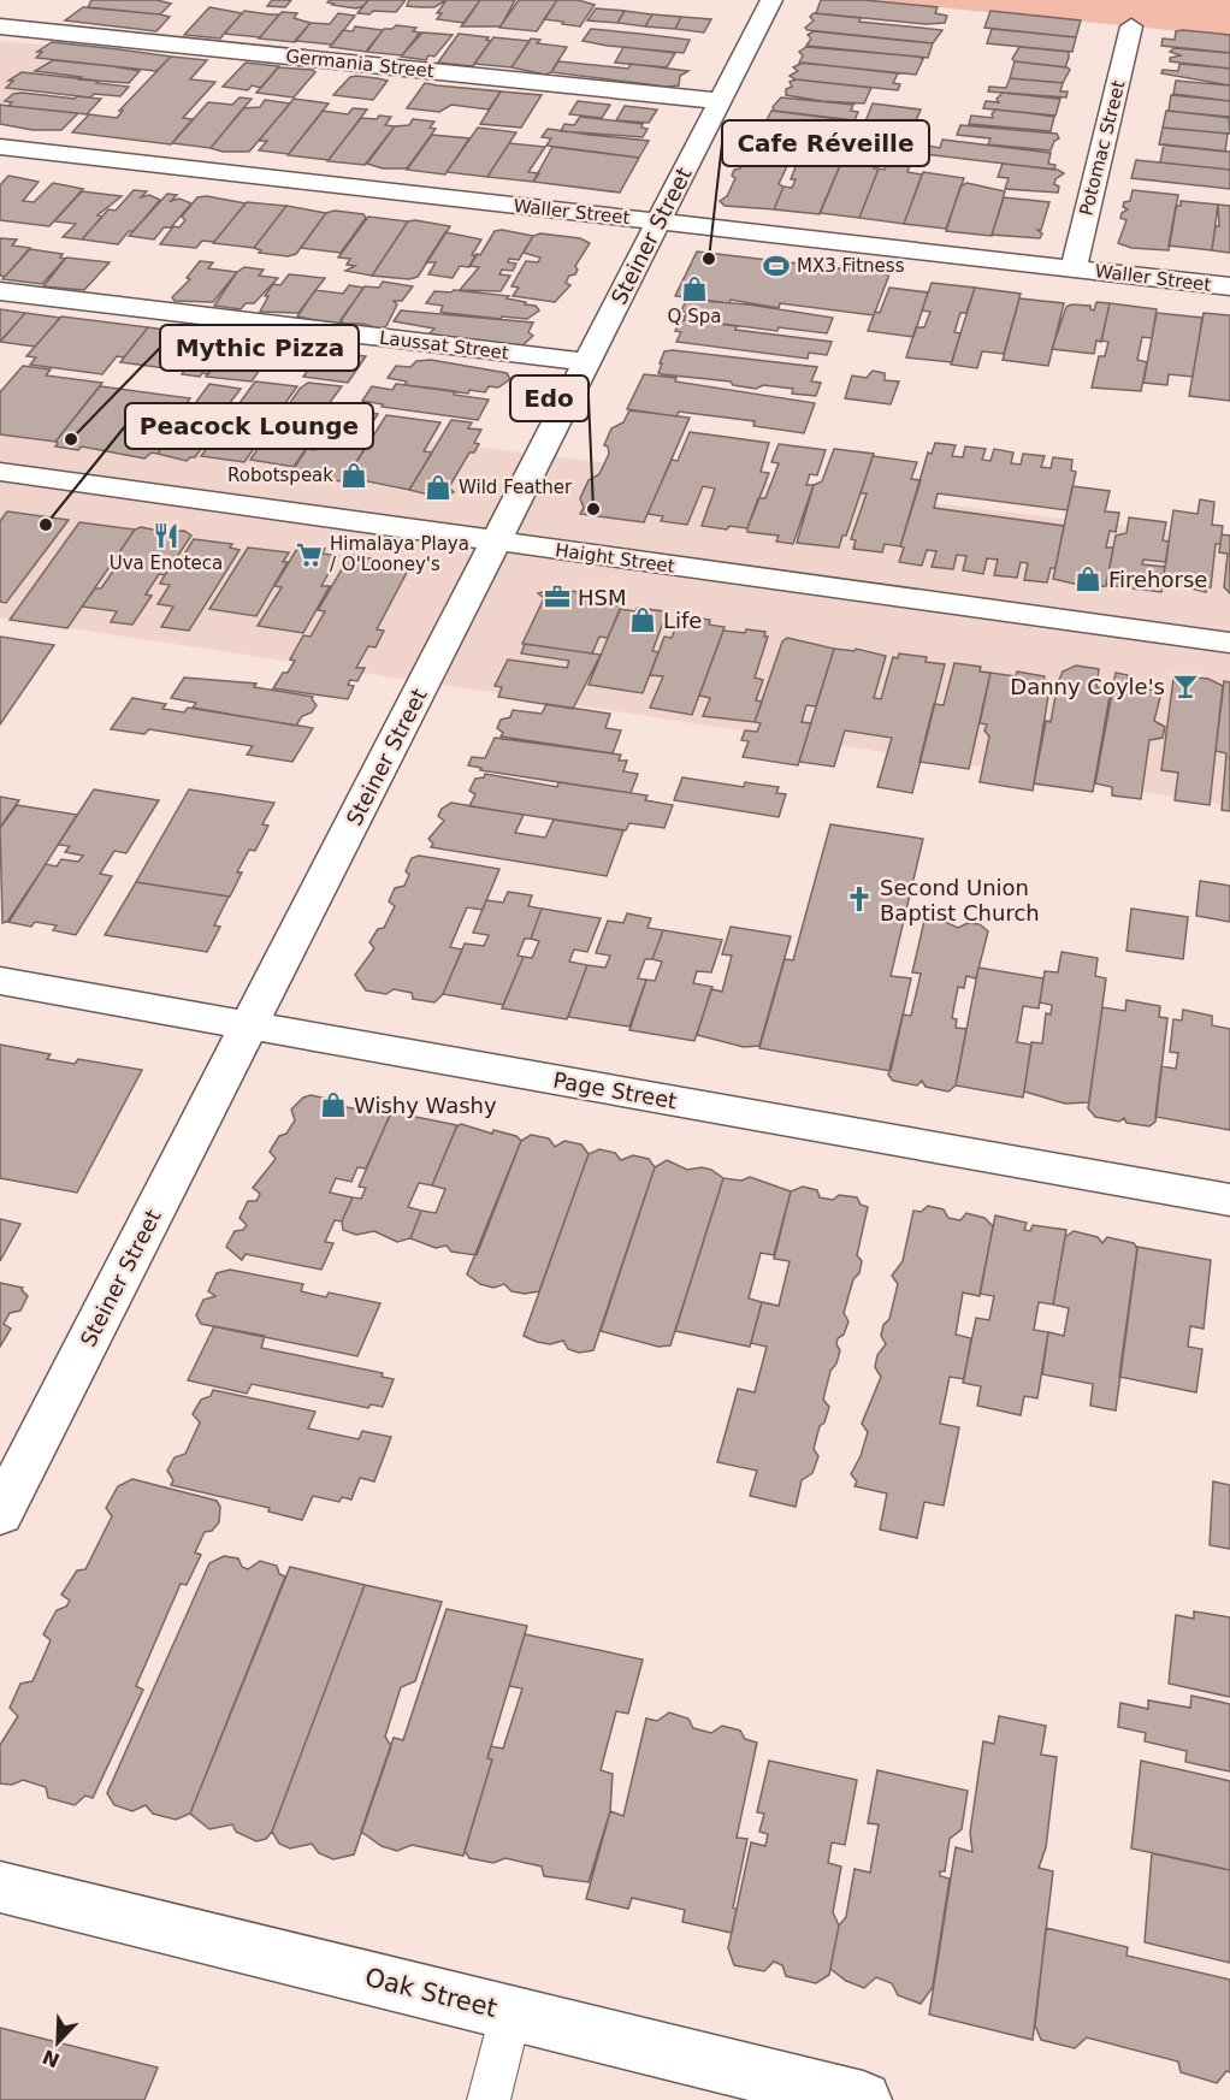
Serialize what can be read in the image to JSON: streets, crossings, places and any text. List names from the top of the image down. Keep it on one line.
{"streets":{"street":["Germania Street","Potomac Street","Waller Street","Steiner Street","Laussat Street","Haight Street","Page Street","Oak Street"]},"crossings":[["Germania Street","Steiner Street"],["Potomac Street","Waller Street"],["Waller Street","Steiner Street"],["Steiner Street","Laussat Street"],["Steiner Street","Haight Street"],["Steiner Street","Page Street"]],"places":{"other":["Cafe Réveille","Mythic Pizza","Edo","Peacock Lounge"],"sports":["MX3 Fitness"],"shop":["Q Spa","Robotspeak","Wild Feather","Firehorse","Life","Wishy Washy"],"restaurant":["Uva Enoteca"],"supermarket":["Himalaya Playa / O'Looney's"],"office":["HSM"],"bar":["Danny Coyle's"],"church":["Second Union Baptist Church"]},"north":"bottom left"}
